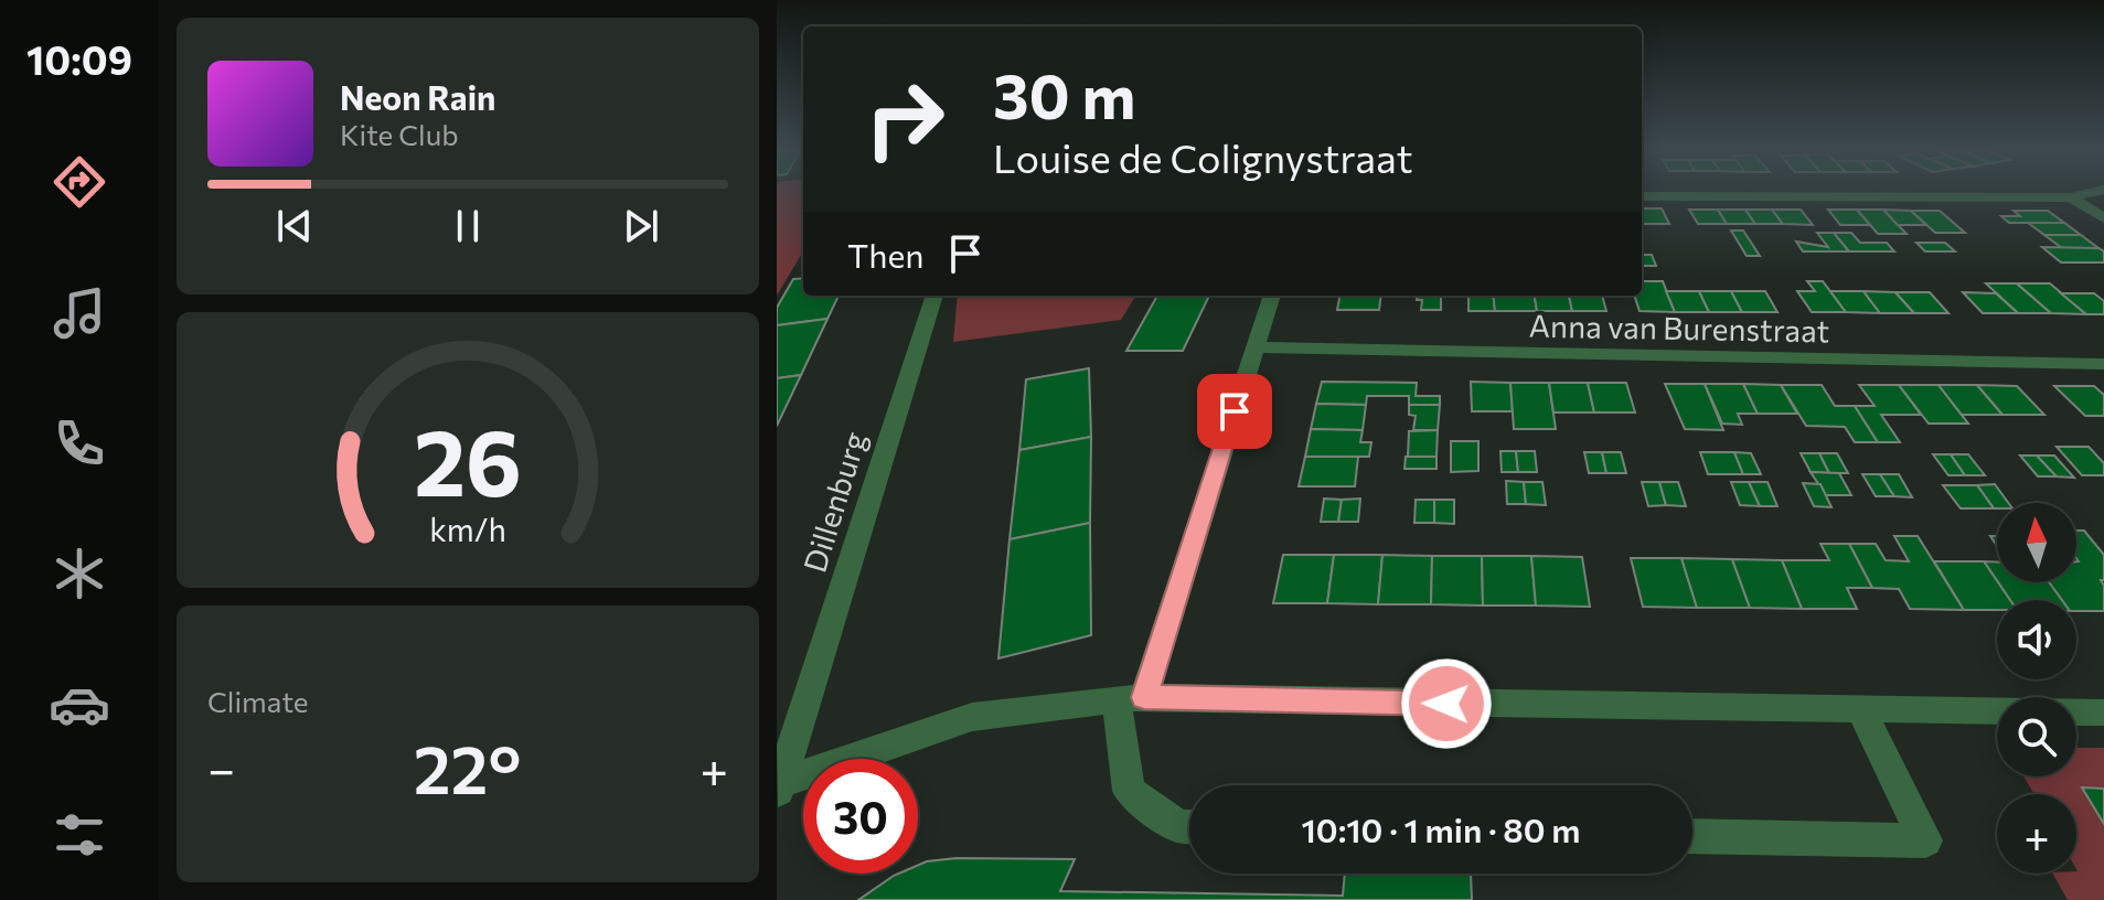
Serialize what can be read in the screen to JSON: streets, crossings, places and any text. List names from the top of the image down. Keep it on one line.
{"streets":{"street":["Anna van Burenstraat","Dillenburg"]},"north":"top","page":{"tabs":"10:09","turn":["30 m","Louise de Colignystraat"],"song":["Neon Rain","Kite Club"],"then":"Then","map_buttons":"+","tile":"Climate","heat":["−","22°","+"],"limit":"30","trip":"10:10 · 1 min · 80 m","gauge":["26","km/h"]}}
